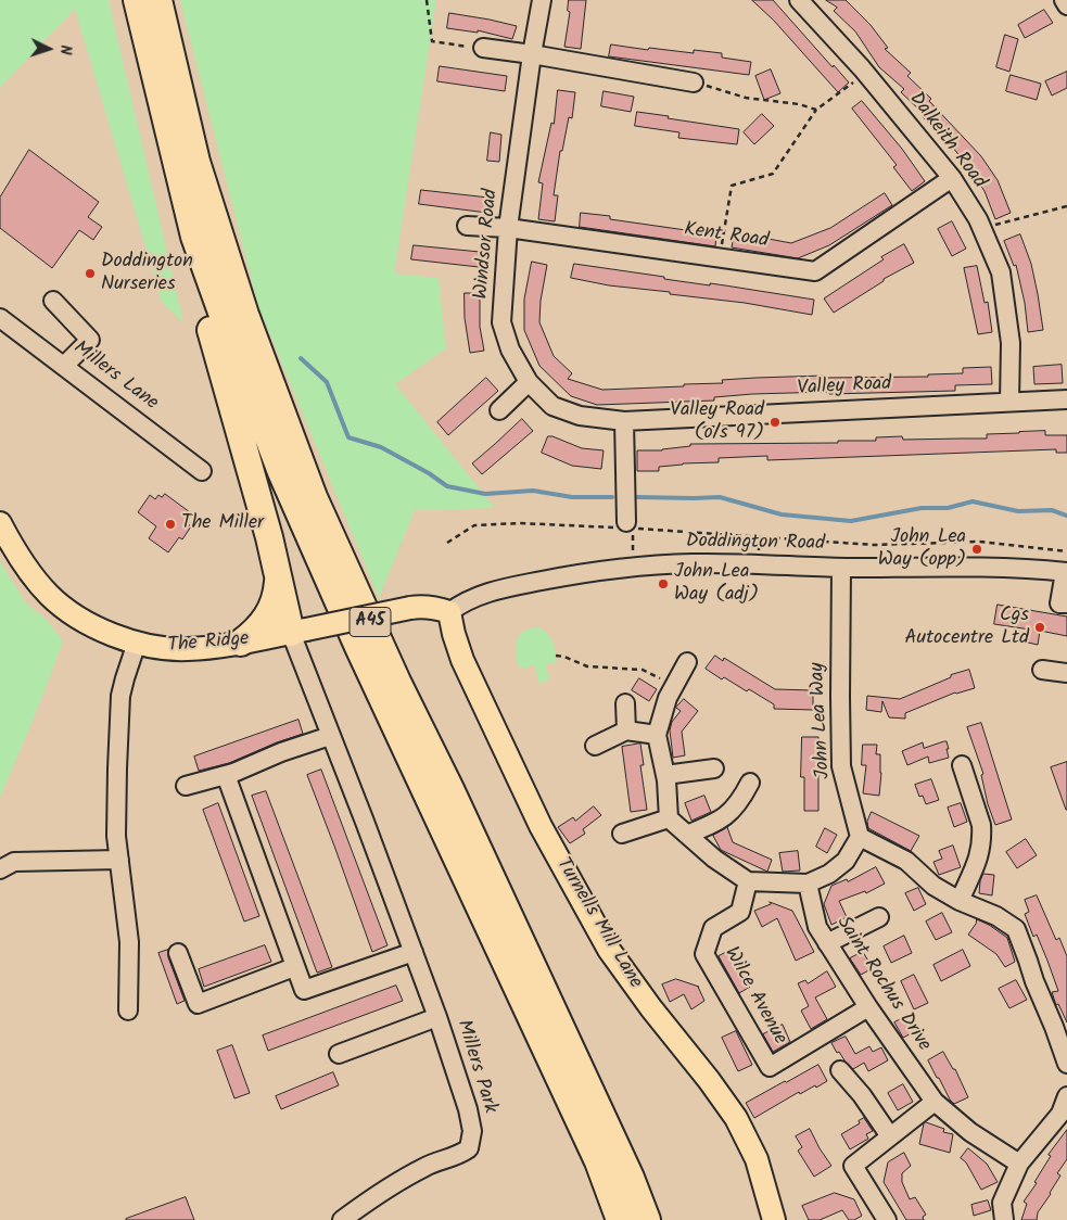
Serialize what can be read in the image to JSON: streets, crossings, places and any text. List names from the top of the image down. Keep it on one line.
{"streets":{"highway":["A45"],"main road":["The Ridge","Turnells Mill Lane"],"street":["Dalkeith Road","Kent Road","Windsor Road","Millers Lane","Valley Road","Doddington Road","John Lea Way","Saint Rochus Drive","Wilce Avenue","Millers Park"]},"crossings":[["Dalkeith Road","Kent Road"],["Dalkeith Road","Valley Road"],["Kent Road","Windsor Road"],["Windsor Road","Valley Road"],["Doddington Road","The Ridge"],["Doddington Road","John Lea Way"],["Doddington Road","Turnells Mill Lane"],["The Ridge","Turnells Mill Lane"],["The Ridge","Millers Park"],["Saint Rochus Drive","Wilce Avenue"]],"places":["Doddington Nurseries","Valley Road (o/s 97)","The Miller","John Lea Way (opp)","John Lea Way (adj)","Cgs Autocentre Ltd"],"north":"right"}
